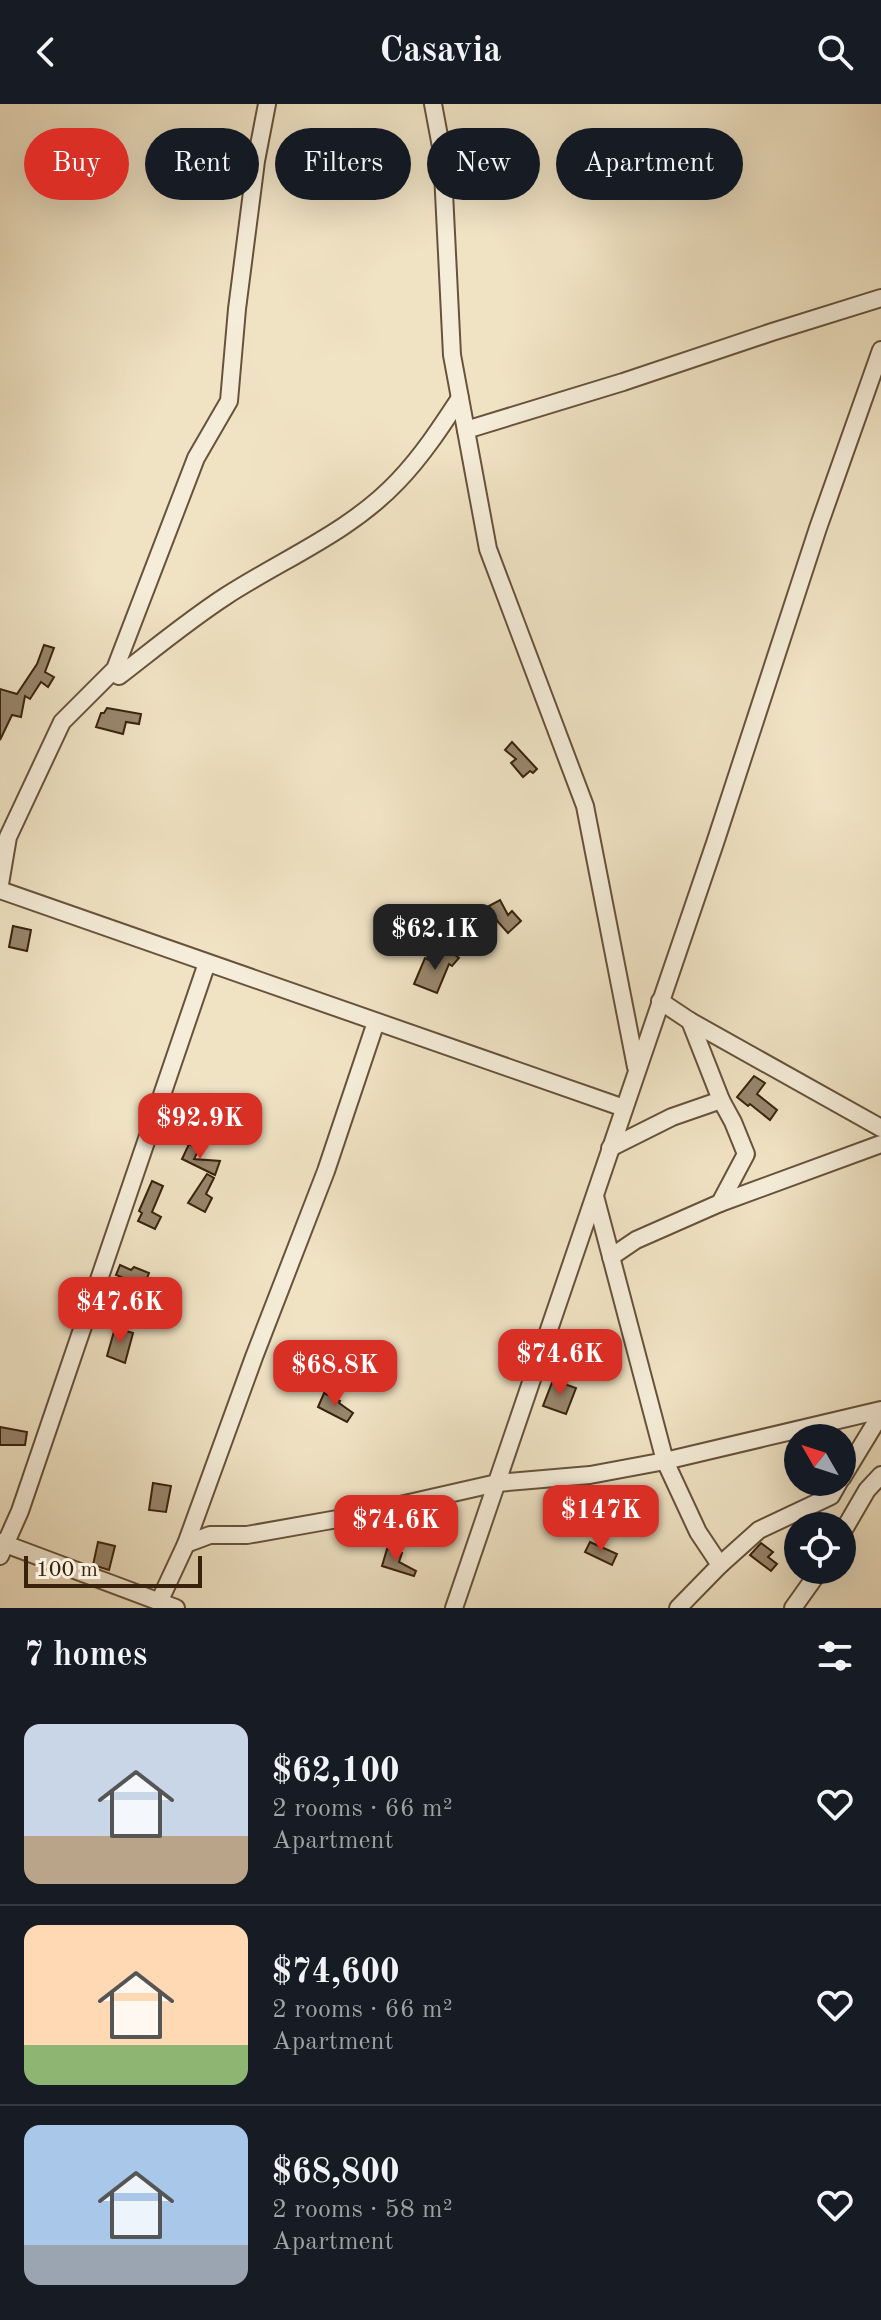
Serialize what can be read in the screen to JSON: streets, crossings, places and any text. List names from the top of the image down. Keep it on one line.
{"scale_bar":"100 m","north":"top left","page":{"header":"Casavia","chip":["Buy","Rent","Filters","New","Apartment"],"price":["$62.1K","$92.9K","$47.6K","$74.6K","$68.8K","$147K","$74.6K"],"scale":"100 m","heading":"7 homes","list":[{"name":"$62,100","note":"2 rooms · 66 m² · Apartment"},{"name":"$74,600","note":"2 rooms · 66 m² · Apartment"},{"name":"$68,800","note":"2 rooms · 58 m² · Apartment"}]}}
